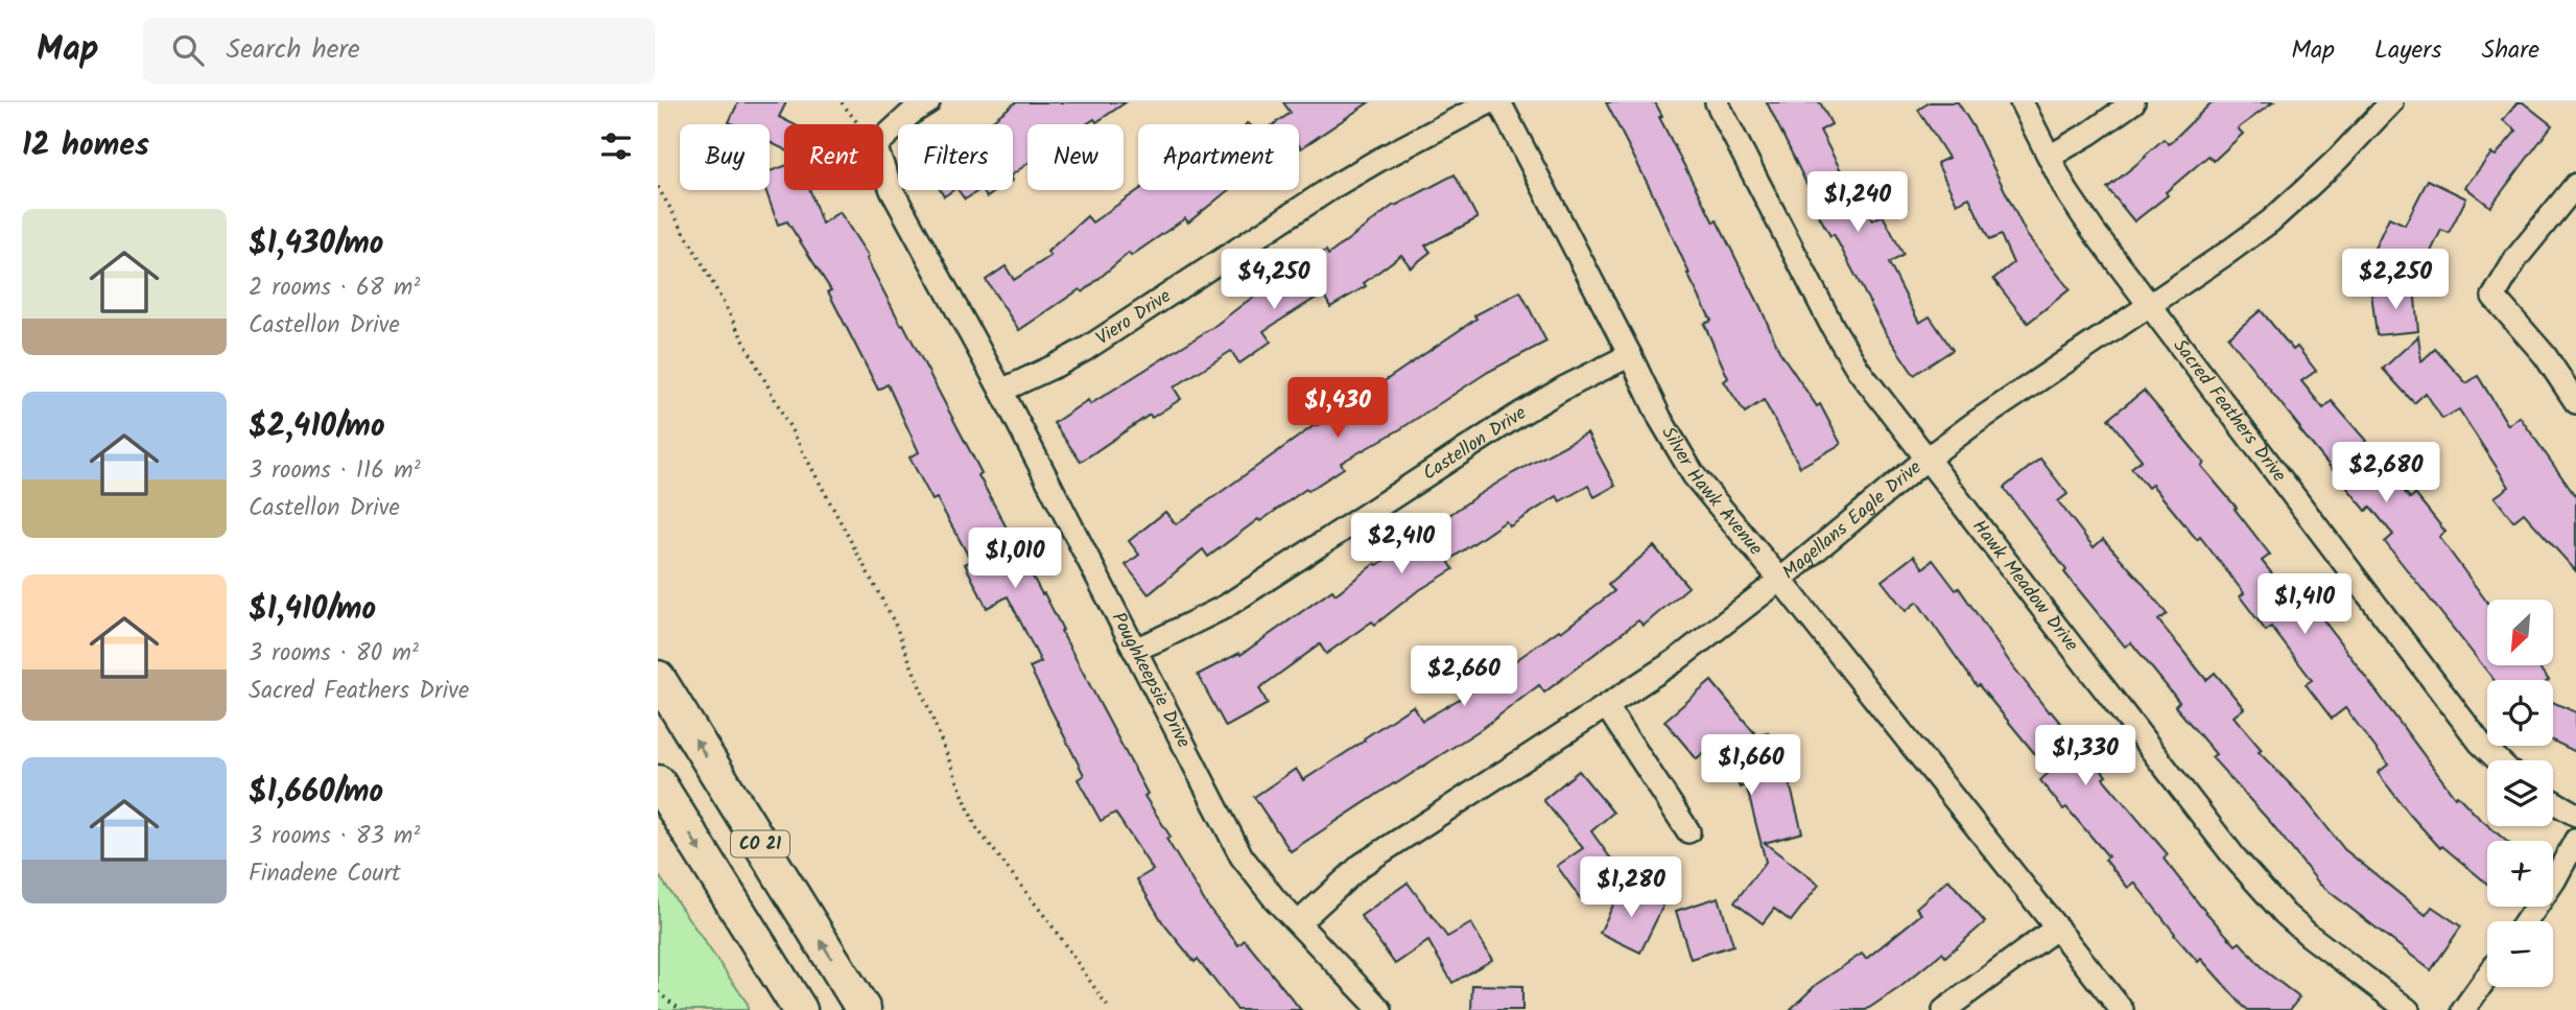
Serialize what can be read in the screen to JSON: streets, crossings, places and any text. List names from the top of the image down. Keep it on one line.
{"streets":{"highway":["CO 21"],"street":["Viero Drive","Sacred Feathers Drive","Castellon Drive","Silver Hawk Avenue","Magellans Eagle Drive","Hawk Meadow Drive","Poughkeepsie Drive"]},"crossings":[["Viero Drive","Poughkeepsie Drive"],["Sacred Feathers Drive","Magellans Eagle Drive"],["Castellon Drive","Silver Hawk Avenue"],["Castellon Drive","Poughkeepsie Drive"],["Silver Hawk Avenue","Magellans Eagle Drive"],["Magellans Eagle Drive","Hawk Meadow Drive"],["Magellans Eagle Drive","Poughkeepsie Drive"]],"north":"bottom left","page":{"header":"Map","search":"Search here","nav":["Map","Layers","Share"],"heading":"12 homes","chip":["Buy","Rent","Filters","New","Apartment"],"price":["$1,240","$4,250","$2,250","$1,430","$2,680","$2,410","$1,010","$1,410","$2,660","$1,330","$1,660","$1,280"],"list":[{"name":"$1,430/mo","note":"2 rooms · 68 m² · Castellon Drive"},{"name":"$2,410/mo","note":"3 rooms · 116 m² · Castellon Drive"},{"name":"$1,410/mo","note":"3 rooms · 80 m² · Sacred Feathers Drive"},{"name":"$1,660/mo","note":"3 rooms · 83 m² · Finadene Court"}],"map_buttons":["+","−"]}}
